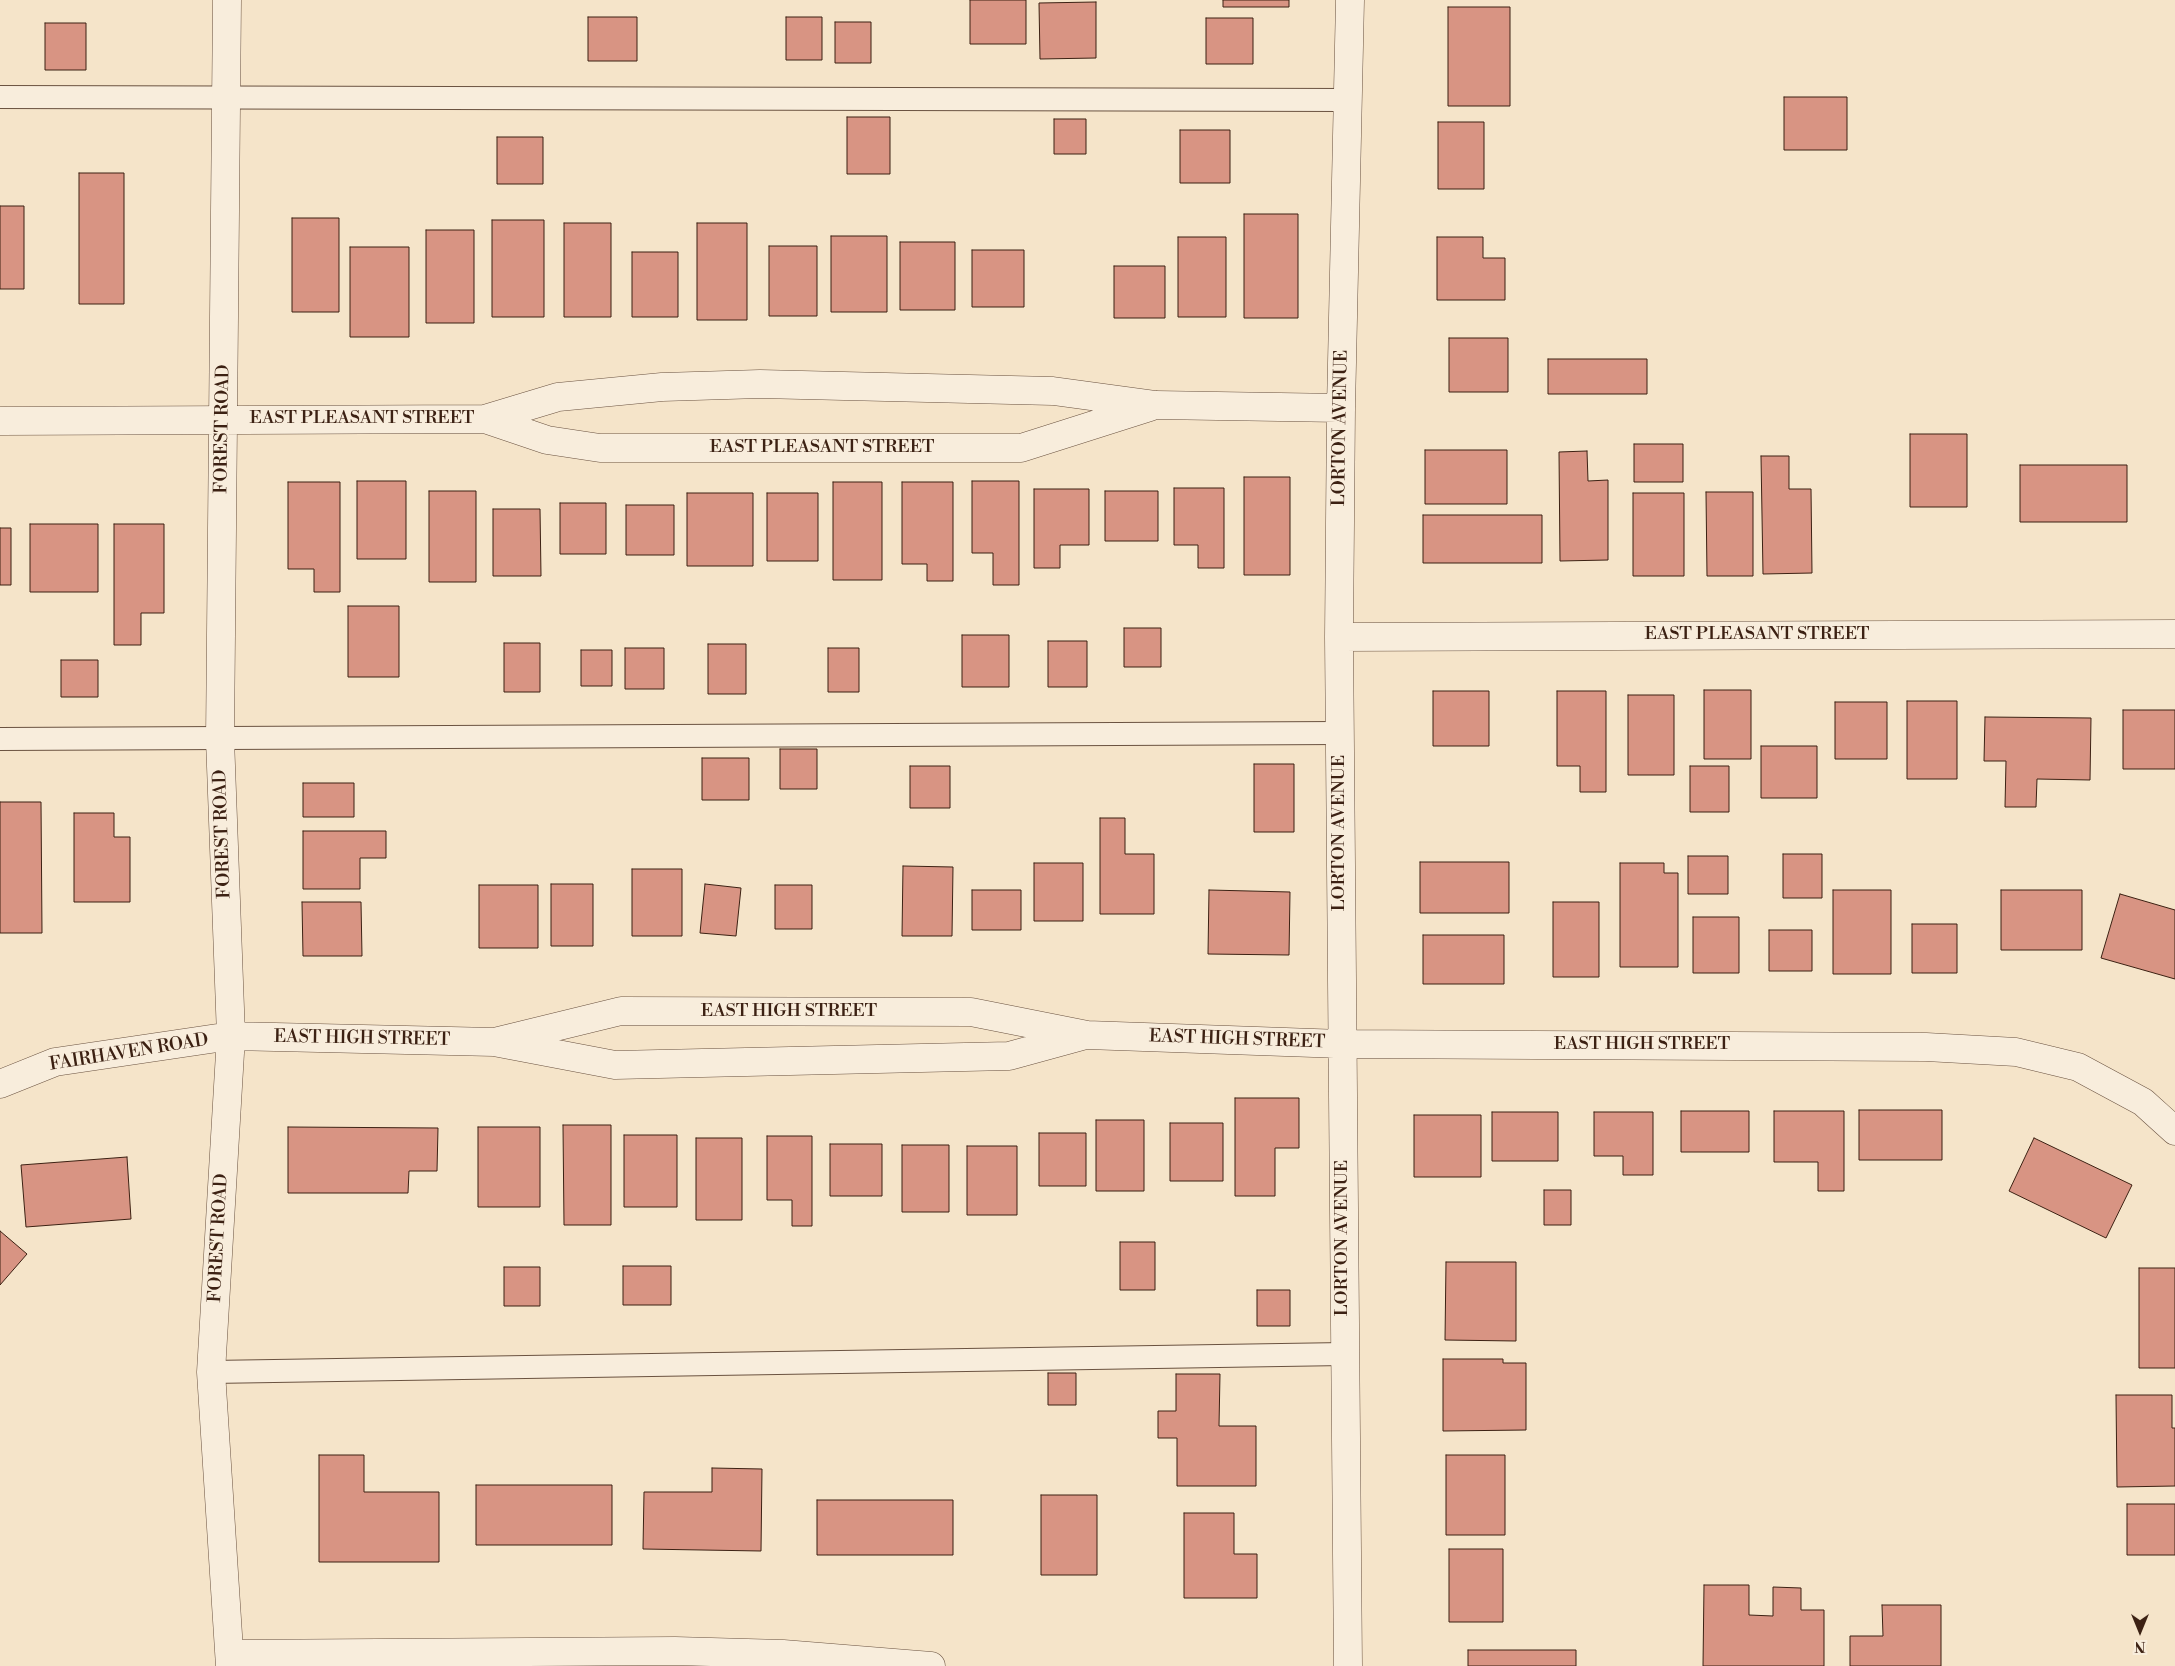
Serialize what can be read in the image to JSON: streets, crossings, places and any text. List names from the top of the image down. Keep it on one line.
{"streets":{"street":["EAST PLEASANT STREET","LORTON AVENUE","FOREST ROAD","EAST HIGH STREET","FAIRHAVEN ROAD"]},"crossings":[["EAST PLEASANT STREET","LORTON AVENUE"],["EAST PLEASANT STREET","FOREST ROAD"],["LORTON AVENUE","EAST HIGH STREET"],["FOREST ROAD","EAST HIGH STREET"],["FOREST ROAD","FAIRHAVEN ROAD"],["EAST HIGH STREET","FAIRHAVEN ROAD"]],"north":"bottom"}
